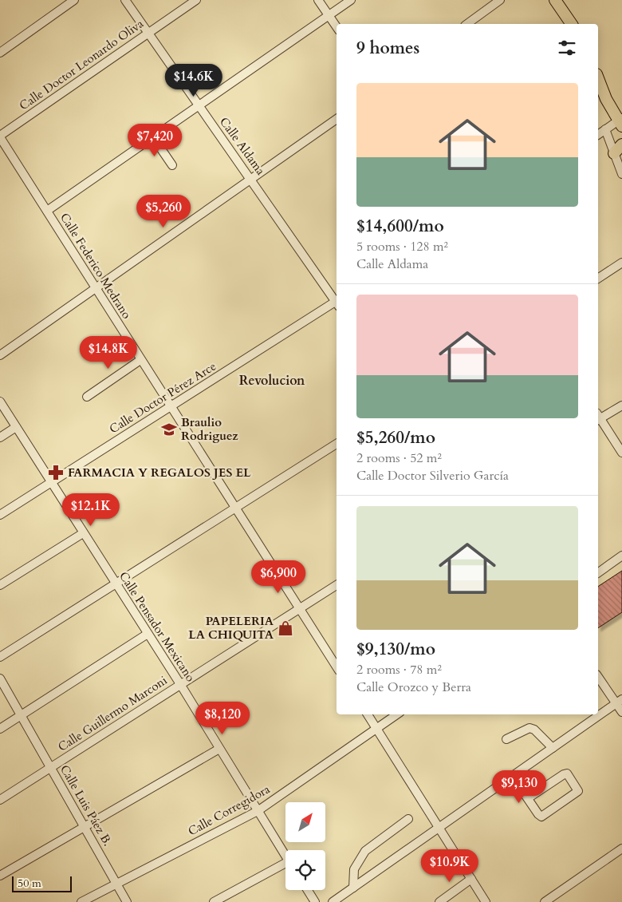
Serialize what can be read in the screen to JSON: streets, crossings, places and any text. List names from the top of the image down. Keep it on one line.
{"streets":{"street":["Calle Doctor Leonardo Oliva","Calle Aldama","Calle Federico Medrano","Calle Doctor Pérez Arce","Calle Pensador Mexicano","Calle Guillermo Marconi","Calle Luis Páez B.","Calle Corregidora"]},"crossings":[["Calle Doctor Leonardo Oliva","Calle Aldama"],["Calle Doctor Leonardo Oliva","Calle Federico Medrano"],["Calle Federico Medrano","Calle Doctor Pérez Arce"],["Calle Federico Medrano","Calle Guillermo Marconi"],["Calle Doctor Pérez Arce","Calle Pensador Mexicano"],["Calle Pensador Mexicano","Calle Guillermo Marconi"],["Calle Pensador Mexicano","Calle Corregidora"],["Calle Guillermo Marconi","Calle Luis Páez B."],["Calle Luis Páez B.","Calle Corregidora"]],"districts":["Revolucion"],"places":{"school or university":["Braulio Rodriguez"],"pharmacy":["FARMACIA Y REGALOS JES EL"],"shop":["PAPELERIA LA CHIQUITA"]},"scale_bar":"50 m","north":"top right","page":{"heading":"9 homes","price":["$14.6K","$7,420","$5,260","$14.8K","$12.1K","$6,900","$8,120","$9,130","$10.9K"],"list":[{"name":"$14,600/mo","note":"5 rooms · 128 m² · Calle Aldama"},{"name":"$5,260/mo","note":"2 rooms · 52 m² · Calle Doctor Silverio García"},{"name":"$9,130/mo","note":"2 rooms · 78 m² · Calle Orozco y Berra"}],"scale":"50 m"}}
